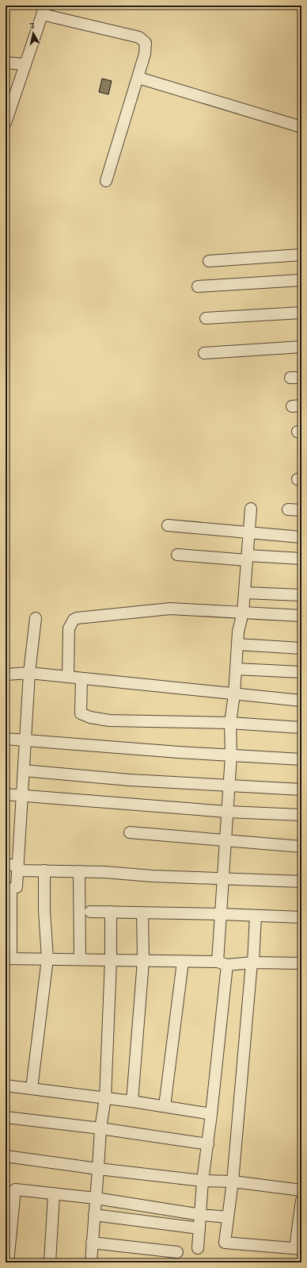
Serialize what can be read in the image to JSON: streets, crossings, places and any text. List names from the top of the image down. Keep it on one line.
{"north":"top"}
